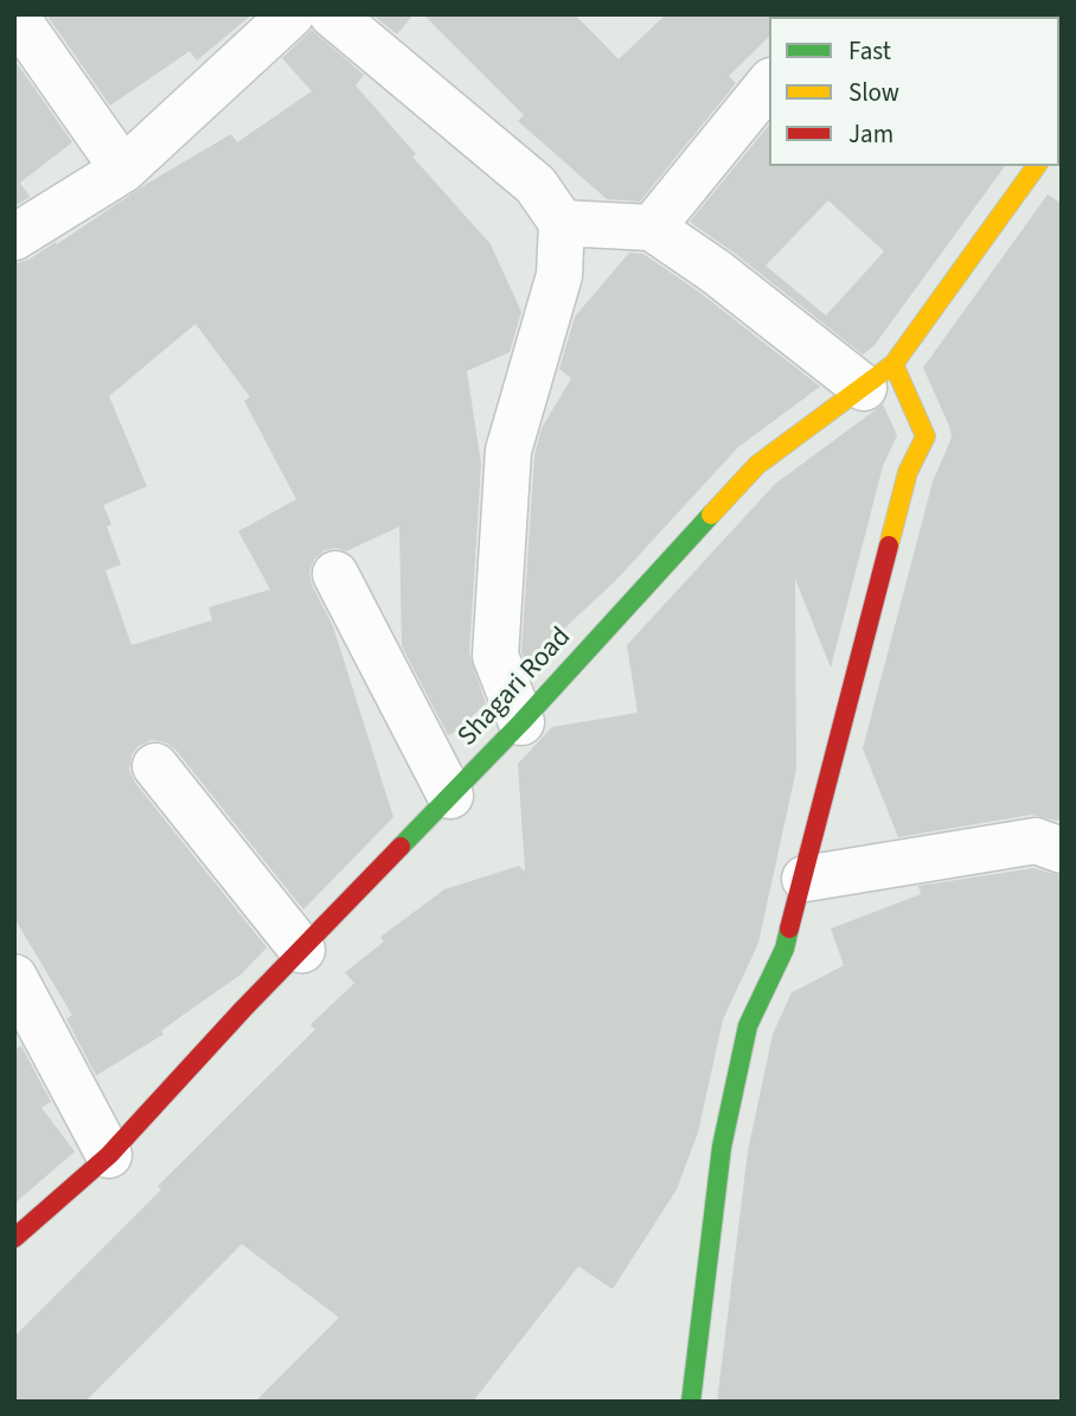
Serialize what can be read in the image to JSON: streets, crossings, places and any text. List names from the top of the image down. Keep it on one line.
{"streets":{"street":["Shagari Road"]},"legend":["Fast","Slow","Jam"]}
